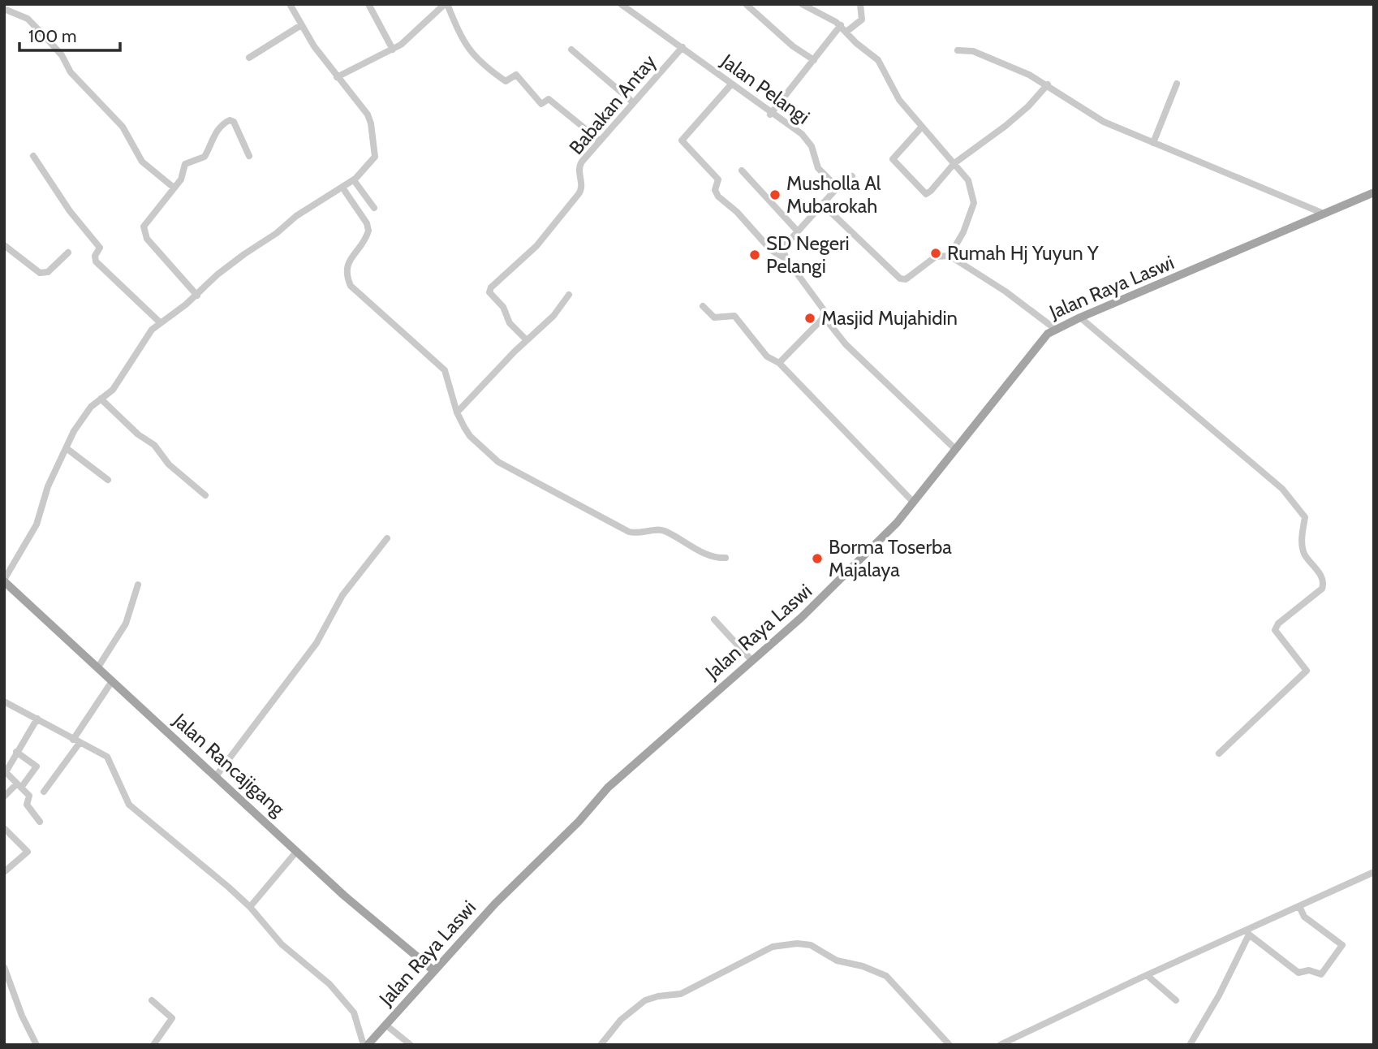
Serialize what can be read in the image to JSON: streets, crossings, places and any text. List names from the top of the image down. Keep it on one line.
{"streets":{"main road":["Jalan Raya Laswi","Jalan Rancajigang"],"street":["Jalan Pelangi","Babakan Antay"]},"crossings":[["Jalan Pelangi","Babakan Antay"],["Jalan Raya Laswi","Jalan Rancajigang"]],"places":["Musholla Al Mubarokah","Rumah Hj Yuyun Y","SD Negeri Pelangi","Masjid Mujahidin","Borma Toserba Majalaya"],"scale_bar":"100 m"}
